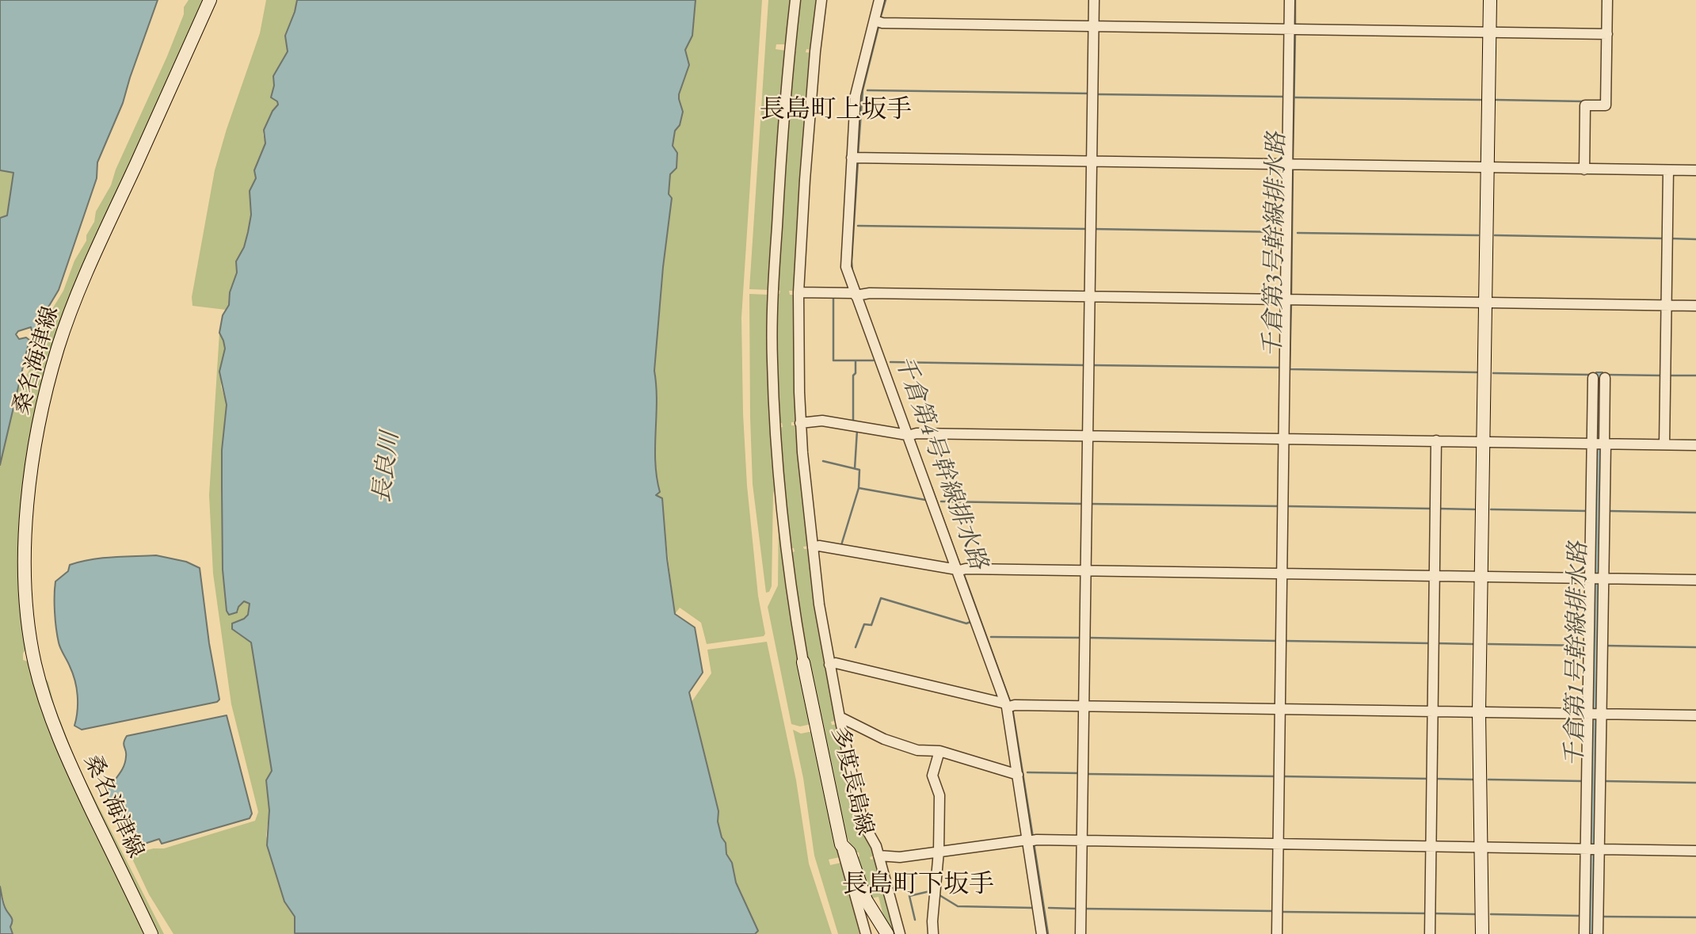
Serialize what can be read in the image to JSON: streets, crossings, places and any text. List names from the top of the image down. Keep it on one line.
{"streets":{"main road":["桑名海津線","多度長島線"]},"districts":["長島町上坂手","長島町下坂手"],"water":["千倉第3号幹線排水路","千倉第4号幹線排水路","長良川","千倉第1号幹線排水路"]}
